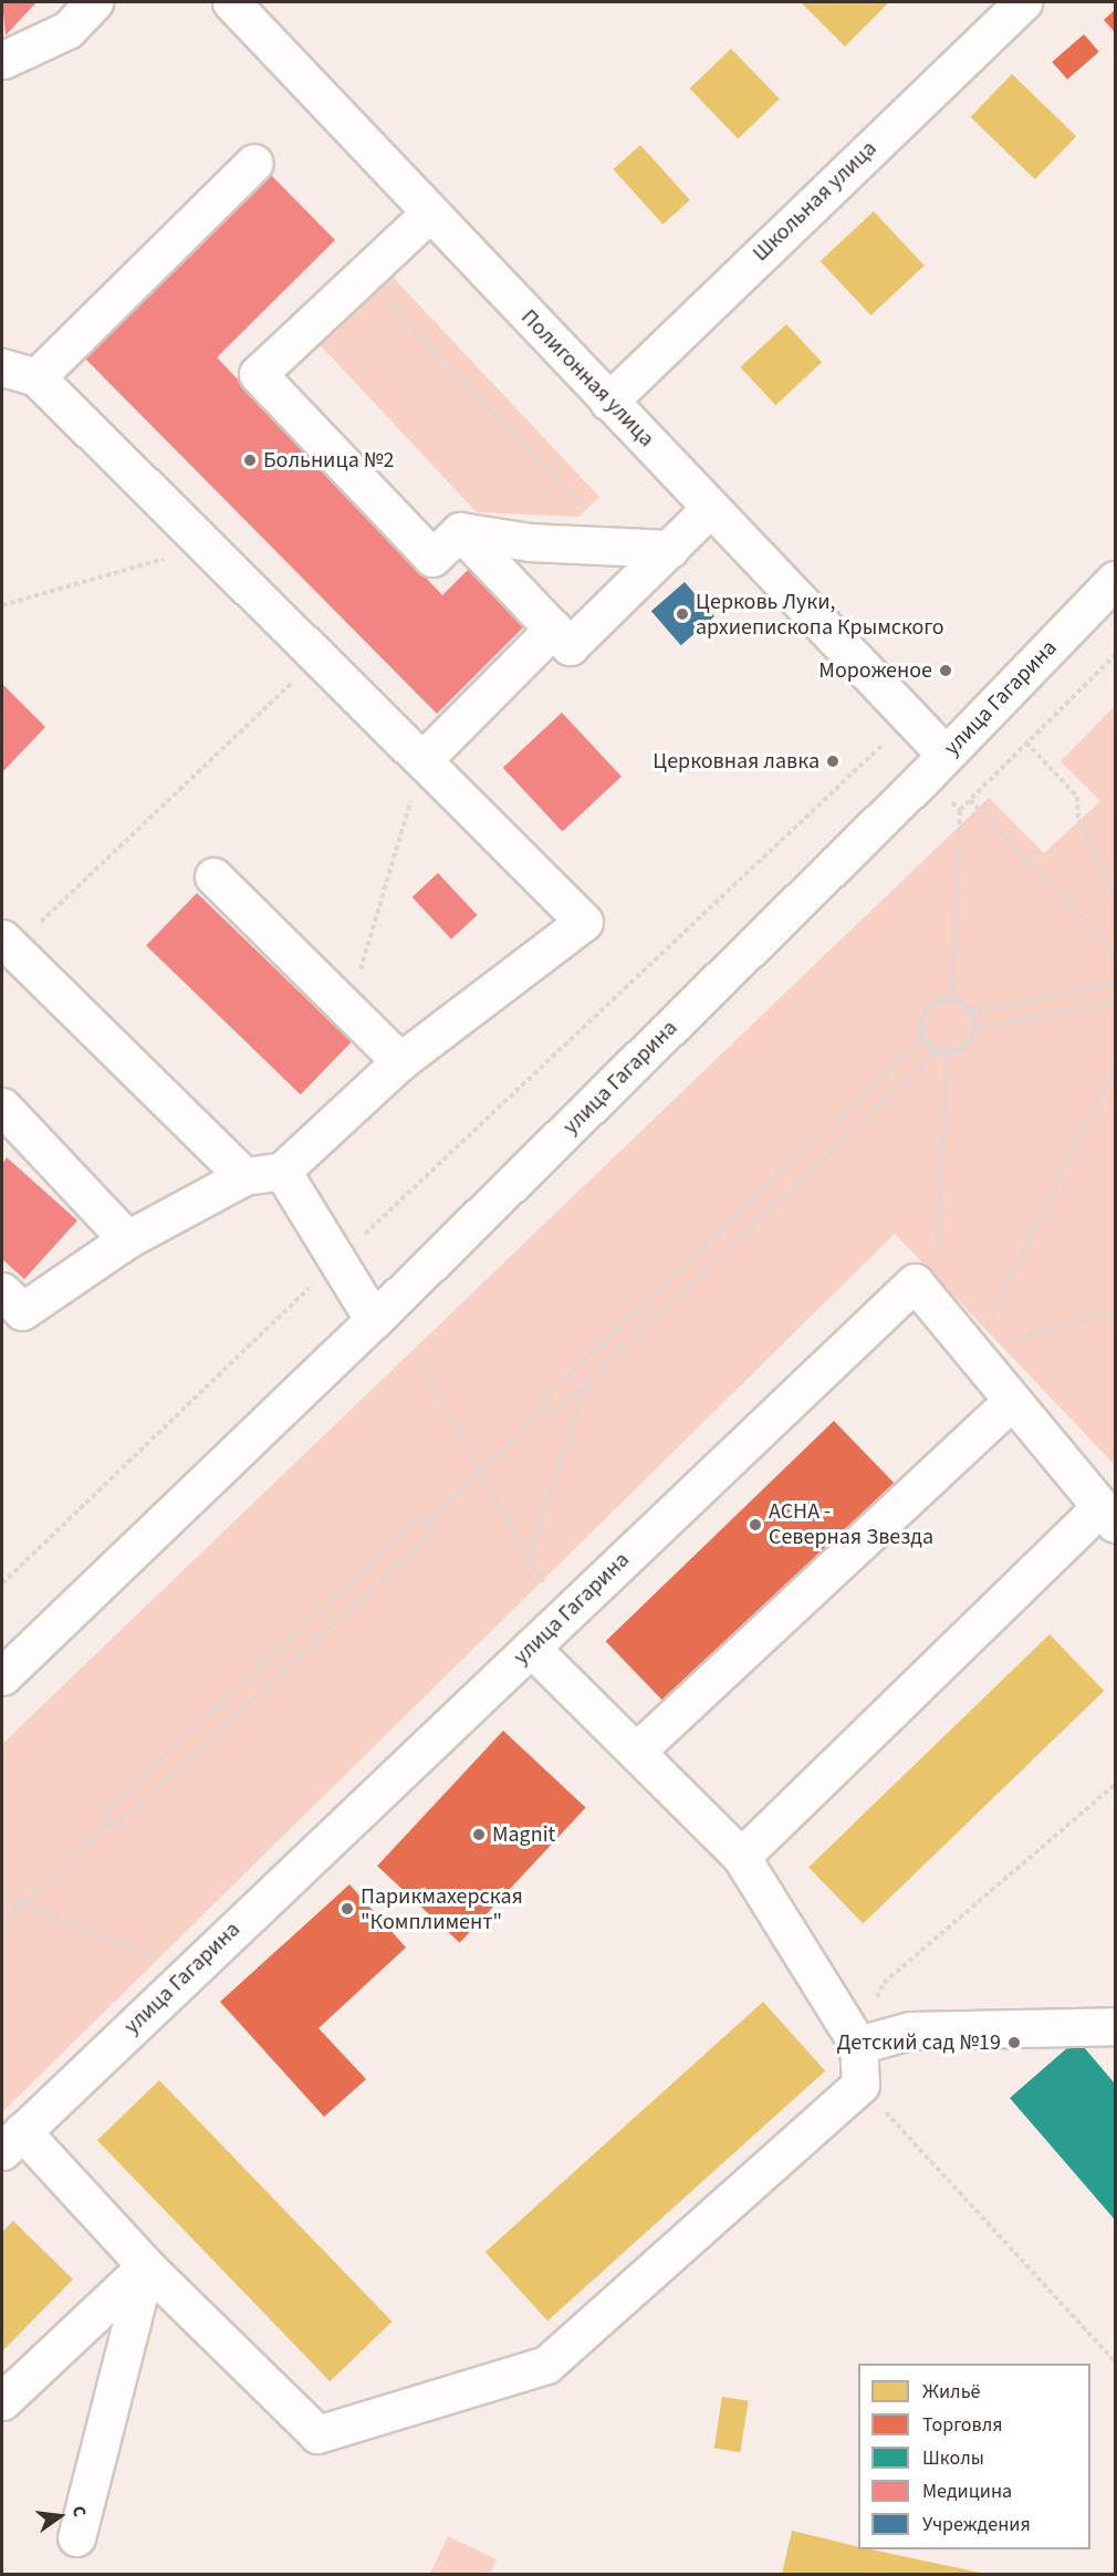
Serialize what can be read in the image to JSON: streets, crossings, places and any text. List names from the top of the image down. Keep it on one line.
{"streets":{"street":["Школьная улица","Полигонная улица","улица Гагарина"]},"crossings":[["Школьная улица","Полигонная улица"],["Полигонная улица","улица Гагарина"]],"places":["Больница №2","Церковь Луки, архиепископа Крымского","Мороженое","Церковная лавка","АСНА - Северная Звезда","Magnit","Парикмахерская \"Комплимент\"","Детский сад №19"],"legend":["Жильё","Торговля","Школы","Медицина","Учреждения"],"north":"right"}
